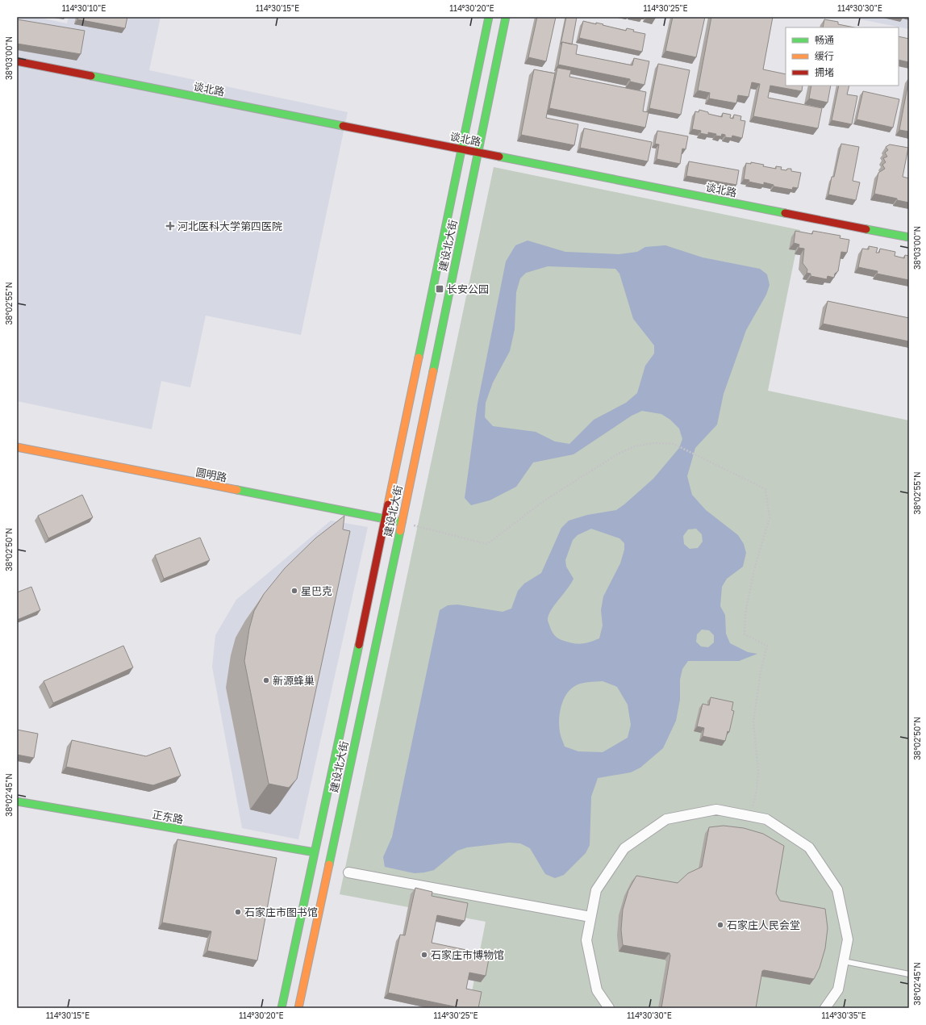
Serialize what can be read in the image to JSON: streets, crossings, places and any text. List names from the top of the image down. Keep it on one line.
{"streets":{"main road":["谈北路","建设北大街","圆明路","正东路"]},"crossings":[["谈北路","建设北大街"],["建设北大街","圆明路"],["建设北大街","正东路"]],"places":{"health":["河北医科大学第四医院"],"transit":["长安公园"],"other":["星巴克","新源蜂巢","石家庄市图书馆","石家庄人民会堂","石家庄市博物馆"]},"legend":["畅通","缓行","拥堵"],"coordinates":["114°30'10\"E","114°30'15\"E","114°30'20\"E","114°30'25\"E","114°30'30\"E","38°03'00\"N","38°02'55\"N","38°02'50\"N","38°02'45\"N","114°30'35\"E"]}
